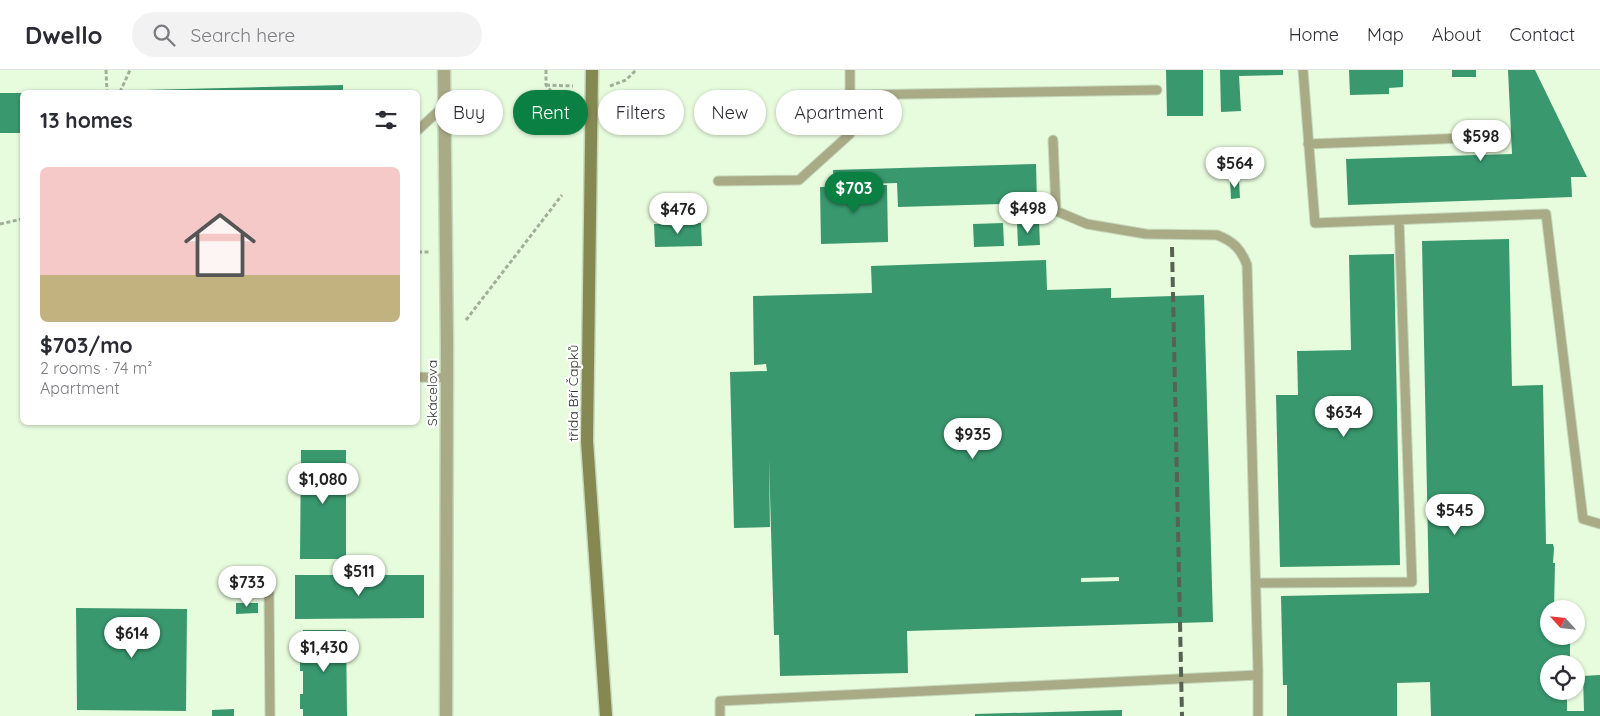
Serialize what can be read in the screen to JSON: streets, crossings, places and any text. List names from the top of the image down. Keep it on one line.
{"streets":{"street":["Skácelova","třída Bří Čapků"]},"north":"top left","page":{"header":"Dwello","search":"Search here","nav":["Home","Map","About","Contact"],"chip":["Buy","Rent","Filters","New","Apartment"],"heading":"13 homes","price":["$598","$564","$703","$498","$476","$634","$935","$1,080","$545","$511","$733","$614","$1,430"],"list":[{"name":"$703/mo","note":"2 rooms · 74 m² · Apartment"}]}}
